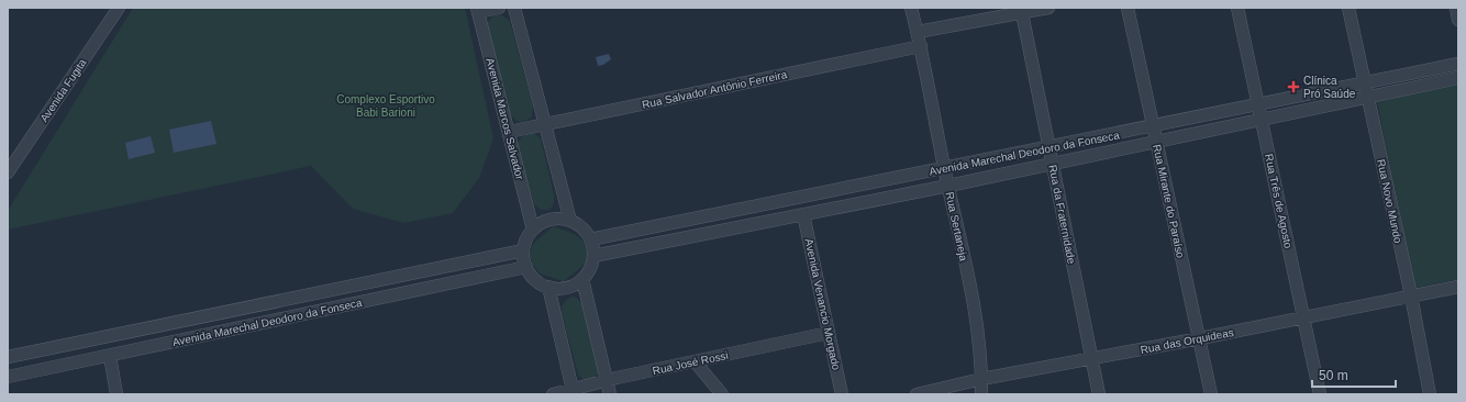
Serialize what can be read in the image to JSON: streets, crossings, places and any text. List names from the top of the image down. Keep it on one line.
{"streets":{"street":["Rua Salvador Antônio Ferreira","Avenida Fugita","Avenida Marcos Salvador","Avenida Marechal Deodoro da Fonseca","Rua Mirante do Paraíso","Rua Três de Agosto","Rua Novo Mundo","Rua da Fraternidade","Rua Sertaneja","Avenida Venancio Morgado","Rua das Orquideas","Rua José Rossi"]},"crossings":[["Rua Salvador Antônio Ferreira","Avenida Marcos Salvador"],["Rua Salvador Antônio Ferreira","Rua Sertaneja"],["Avenida Marcos Salvador","Avenida Marechal Deodoro da Fonseca"],["Avenida Marechal Deodoro da Fonseca","Rua Mirante do Paraíso"],["Avenida Marechal Deodoro da Fonseca","Rua Três de Agosto"],["Avenida Marechal Deodoro da Fonseca","Rua Novo Mundo"],["Avenida Marechal Deodoro da Fonseca","Rua da Fraternidade"],["Avenida Marechal Deodoro da Fonseca","Rua Sertaneja"],["Avenida Marechal Deodoro da Fonseca","Avenida Venancio Morgado"],["Rua Mirante do Paraíso","Rua das Orquideas"],["Rua Três de Agosto","Rua das Orquideas"],["Rua Novo Mundo","Rua das Orquideas"],["Rua da Fraternidade","Rua das Orquideas"],["Rua Sertaneja","Rua das Orquideas"],["Avenida Venancio Morgado","Rua José Rossi"]],"parks":["Complexo Esportivo Babi Barioni"],"places":{"health":["Clínica Pró Saúde"]},"scale_bar":"50 m"}
